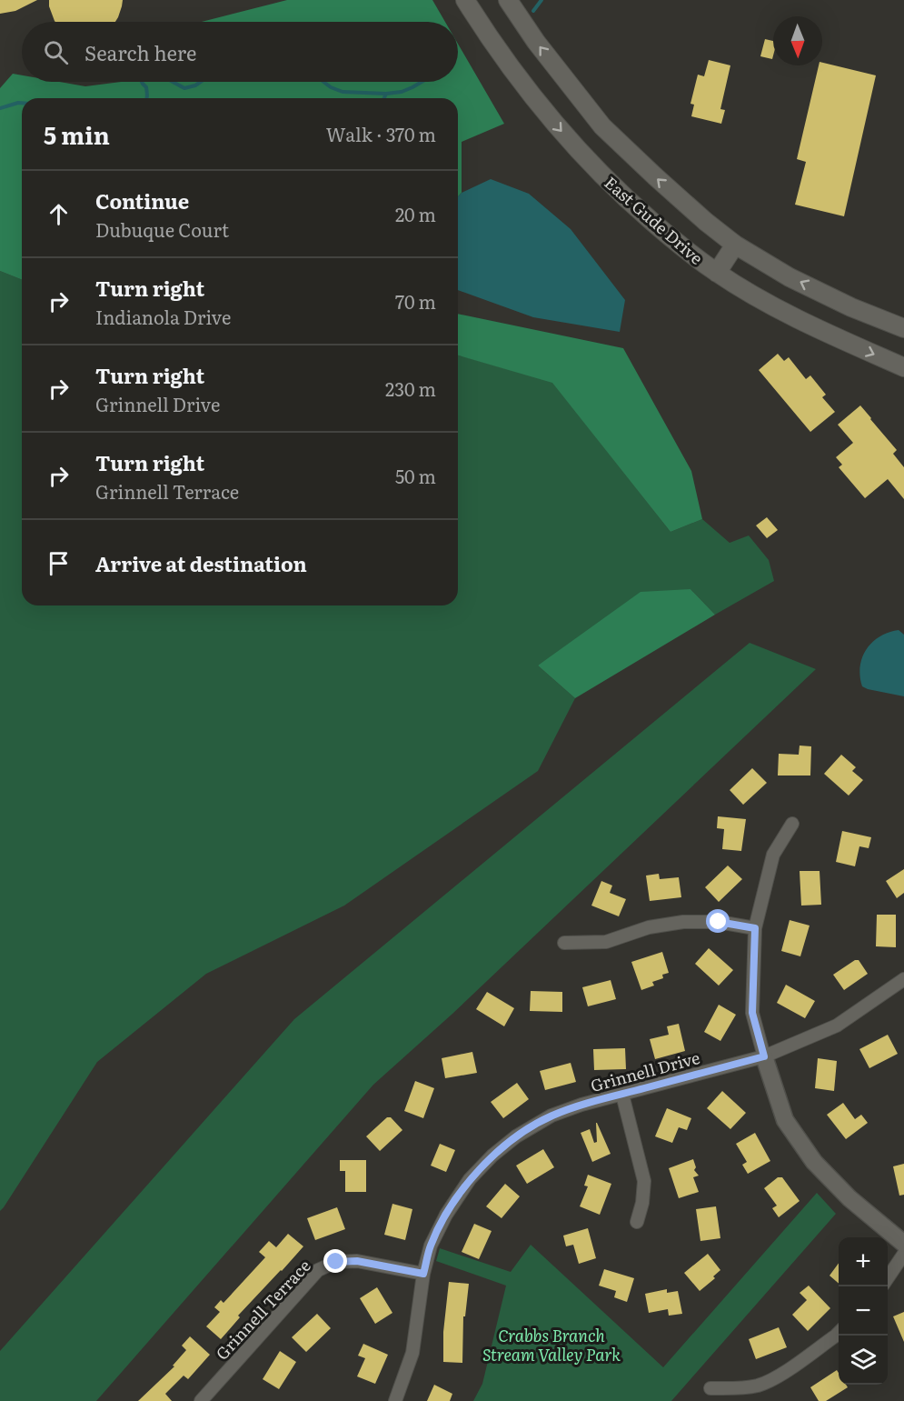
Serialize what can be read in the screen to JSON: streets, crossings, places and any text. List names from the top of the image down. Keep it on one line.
{"streets":{"main road":["East Gude Drive"],"street":["Grinnell Drive","Grinnell Terrace"]},"crossings":[["Grinnell Drive","Grinnell Terrace"]],"parks":["Crabbs Branch Stream Valley Park"],"north":"bottom","page":{"search":"Search here","heading":["5 min","Walk · 370 m"],"list":[["Continue","Dubuque Court","20 m"],["Turn right","Indianola Drive","70 m"],["Turn right","Grinnell Drive","230 m"],["Turn right","Grinnell Terrace","50 m"],"Arrive at destination"],"map_buttons":["+","−"]}}
